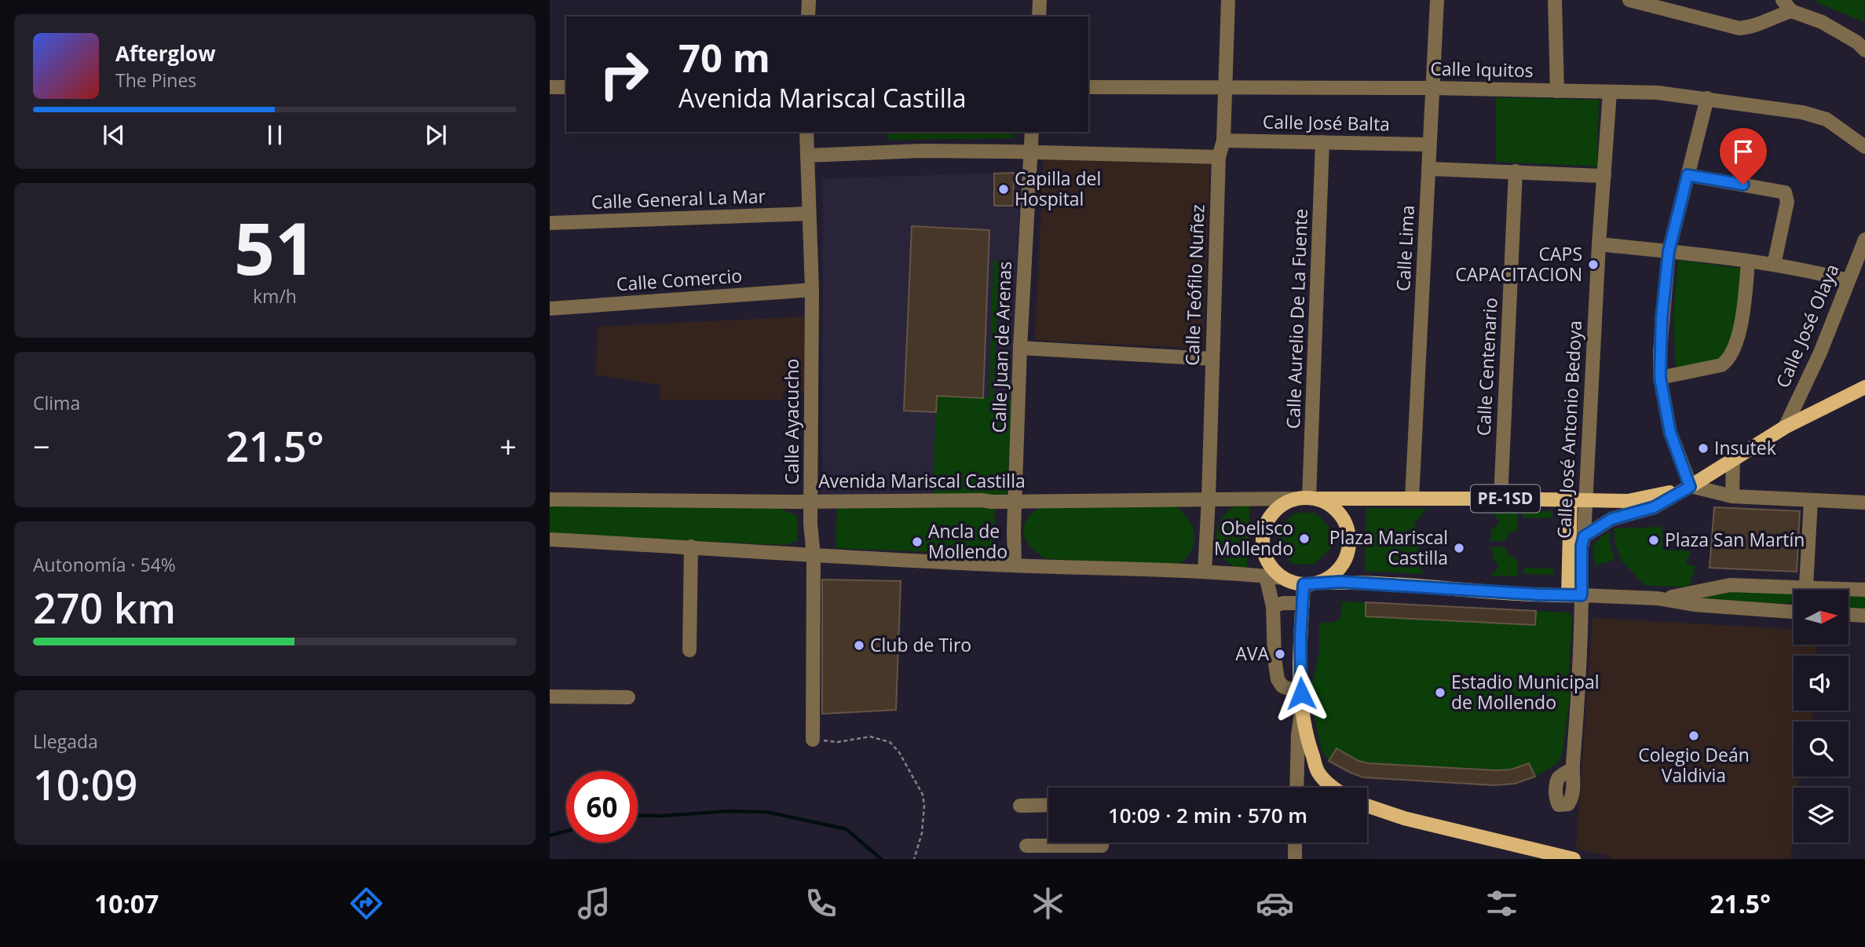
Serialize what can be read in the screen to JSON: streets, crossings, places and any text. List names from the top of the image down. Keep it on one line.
{"streets":{"main road":["Calle José Antonio Bedoya","PE-1SD"],"street":["Calle Iquitos","Calle José Balta","Calle General La Mar","Calle Lima","Calle Comercio","Calle Teófilo Nuñez","Calle Aurelio De La Fuente","Calle José Olaya","Calle Juan de Arenas","Calle Centenario","Calle Ayacucho","Avenida Mariscal Castilla"]},"crossings":[["Calle Iquitos","Calle Lima"],["Calle Iquitos","Calle Teófilo Nuñez"],["Calle Iquitos","Calle José Antonio Bedoya"],["Calle José Balta","Calle Lima"],["Calle José Balta","Calle Teófilo Nuñez"],["Calle José Balta","Calle Aurelio De La Fuente"],["Calle General La Mar","Calle Ayacucho"],["Calle Lima","PE-1SD"],["Calle Comercio","Calle Ayacucho"],["Calle Teófilo Nuñez","Avenida Mariscal Castilla"],["Calle Aurelio De La Fuente","Avenida Mariscal Castilla"],["Calle Aurelio De La Fuente","PE-1SD"],["Calle Juan de Arenas","Avenida Mariscal Castilla"],["Calle Centenario","PE-1SD"],["Calle Ayacucho","Avenida Mariscal Castilla"],["Calle José Antonio Bedoya","PE-1SD"],["Avenida Mariscal Castilla","PE-1SD"]],"places":["Capilla del Hospital","CAPS CAPACITACION","Insutek","Obelisco Mollendo","Plaza San Martín","Ancla de Mollendo","Plaza Mariscal Castilla","Club de Tiro","AVA","Estadio Municipal de Mollendo","Colegio Deán Valdivia"],"north":"right","page":{"turn":["70 m","Avenida Mariscal Castilla"],"song":["Afterglow","The Pines"],"tile":[["51","km/h"],"Clima",["Autonomía · 54%","270 km"],["Llegada","10:09"]],"heat":["−","21.5°","+"],"limit":"60","trip":"10:09 · 2 min · 570 m","tabs":["10:07","21.5°"]}}
